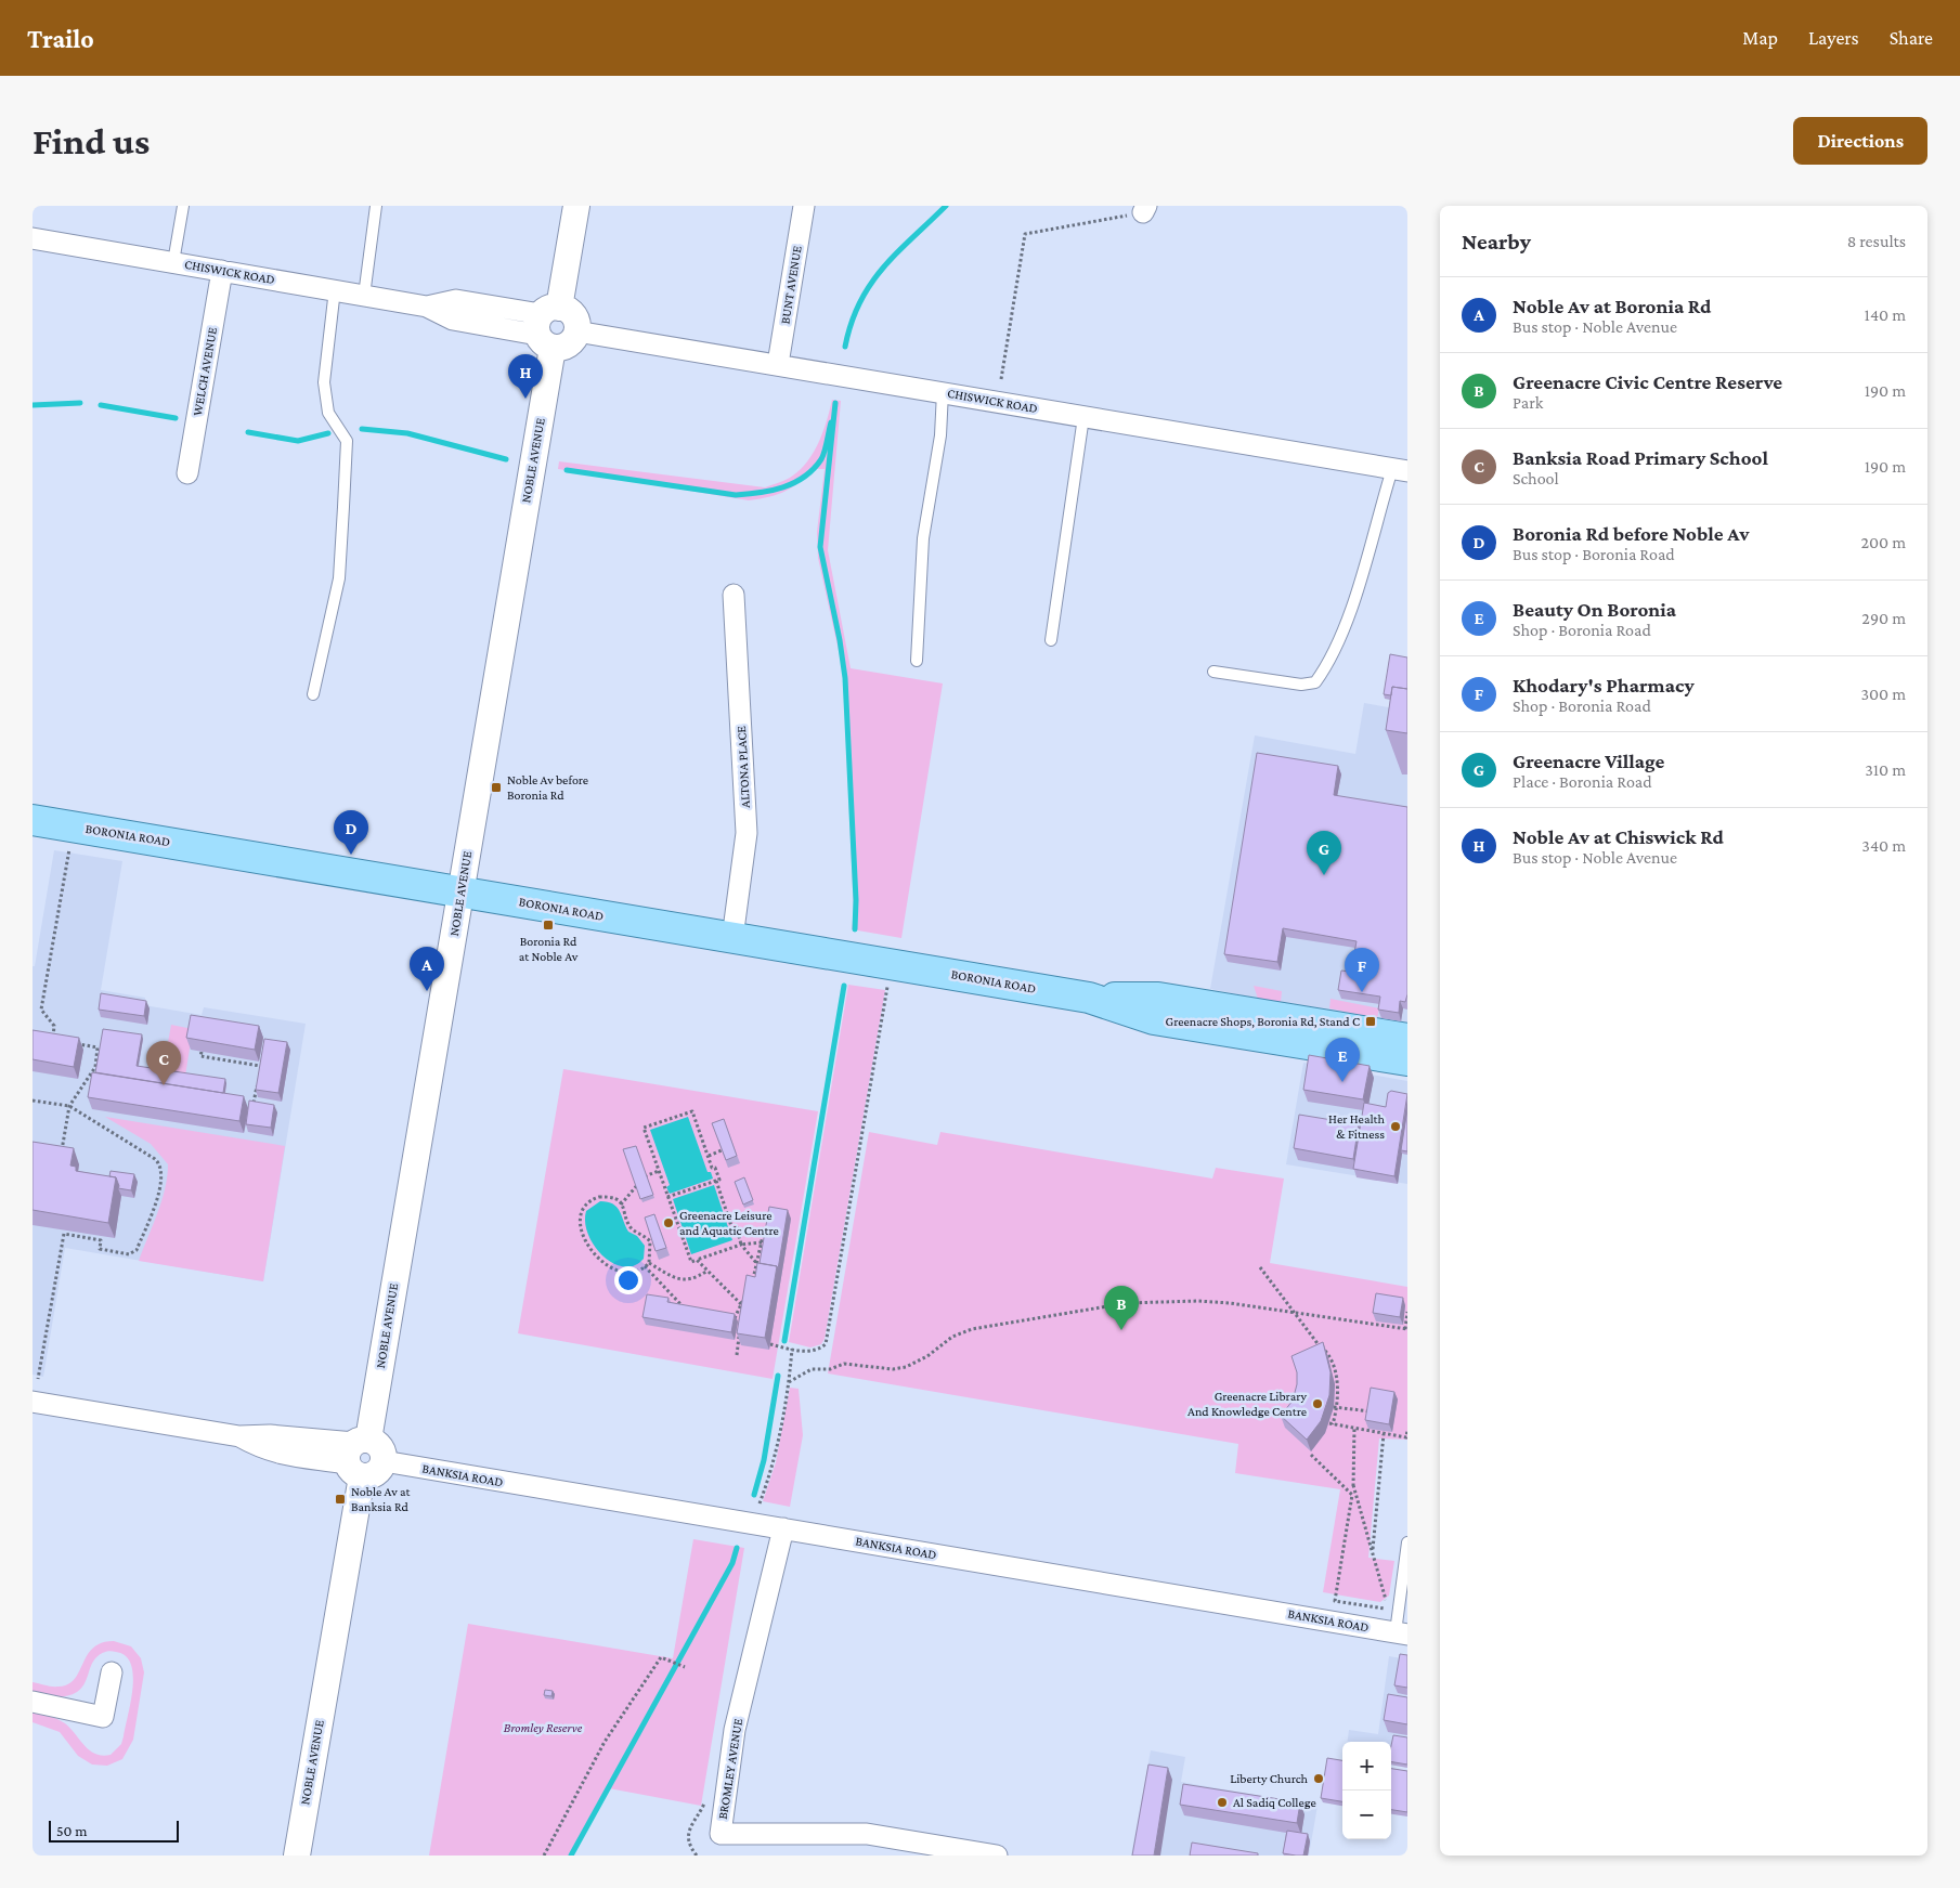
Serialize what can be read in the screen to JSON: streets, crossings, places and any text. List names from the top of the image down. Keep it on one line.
{"streets":{"main road":["BORONIA ROAD"],"street":["CHISWICK ROAD","BUNT AVENUE","WELCH AVENUE","NOBLE AVENUE","ALTONA PLACE","BANKSIA ROAD","BROMLEY AVENUE"]},"crossings":[["CHISWICK ROAD","BUNT AVENUE"],["CHISWICK ROAD","WELCH AVENUE"],["CHISWICK ROAD","NOBLE AVENUE"],["NOBLE AVENUE","BORONIA ROAD"],["ALTONA PLACE","BORONIA ROAD"],["BANKSIA ROAD","BROMLEY AVENUE"]],"parks":["Bromley Reserve"],"places":{"transit":["Noble Av before Boronia Rd","Boronia Rd at Noble Av","Greenacre Shops, Boronia Rd, Stand C","Noble Av at Banksia Rd"],"other":["Her Health & Fitness","Greenacre Leisure and Aquatic Centre","Greenacre Library And Knowledge Centre","Liberty Church","Al Sadiq College"]},"scale_bar":"50 m","page":{"header":"Trailo","nav":["Map","Layers","Share"],"buttons":"Directions","title":"Find us","heading":["Nearby","8 results"],"list":[{"mark":"A","name":"Noble Av at Boronia Rd","note":"Bus stop · Noble Avenue","value":"140 m"},{"mark":"B","name":"Greenacre Civic Centre Reserve","note":"Park","value":"190 m"},{"mark":"C","name":"Banksia Road Primary School","note":"School","value":"190 m"},{"mark":"D","name":"Boronia Rd before Noble Av","note":"Bus stop · Boronia Road","value":"200 m"},{"mark":"E","name":"Beauty On Boronia","note":"Shop · Boronia Road","value":"290 m"},{"mark":"F","name":"Khodary's Pharmacy","note":"Shop · Boronia Road","value":"300 m"},{"mark":"G","name":"Greenacre Village","note":"Place · Boronia Road","value":"310 m"},{"mark":"H","name":"Noble Av at Chiswick Rd","note":"Bus stop · Noble Avenue","value":"340 m"}],"pins":["H","D","G","A","F","E","C","B"],"map_buttons":["+","−"],"scale":"50 m"}}
